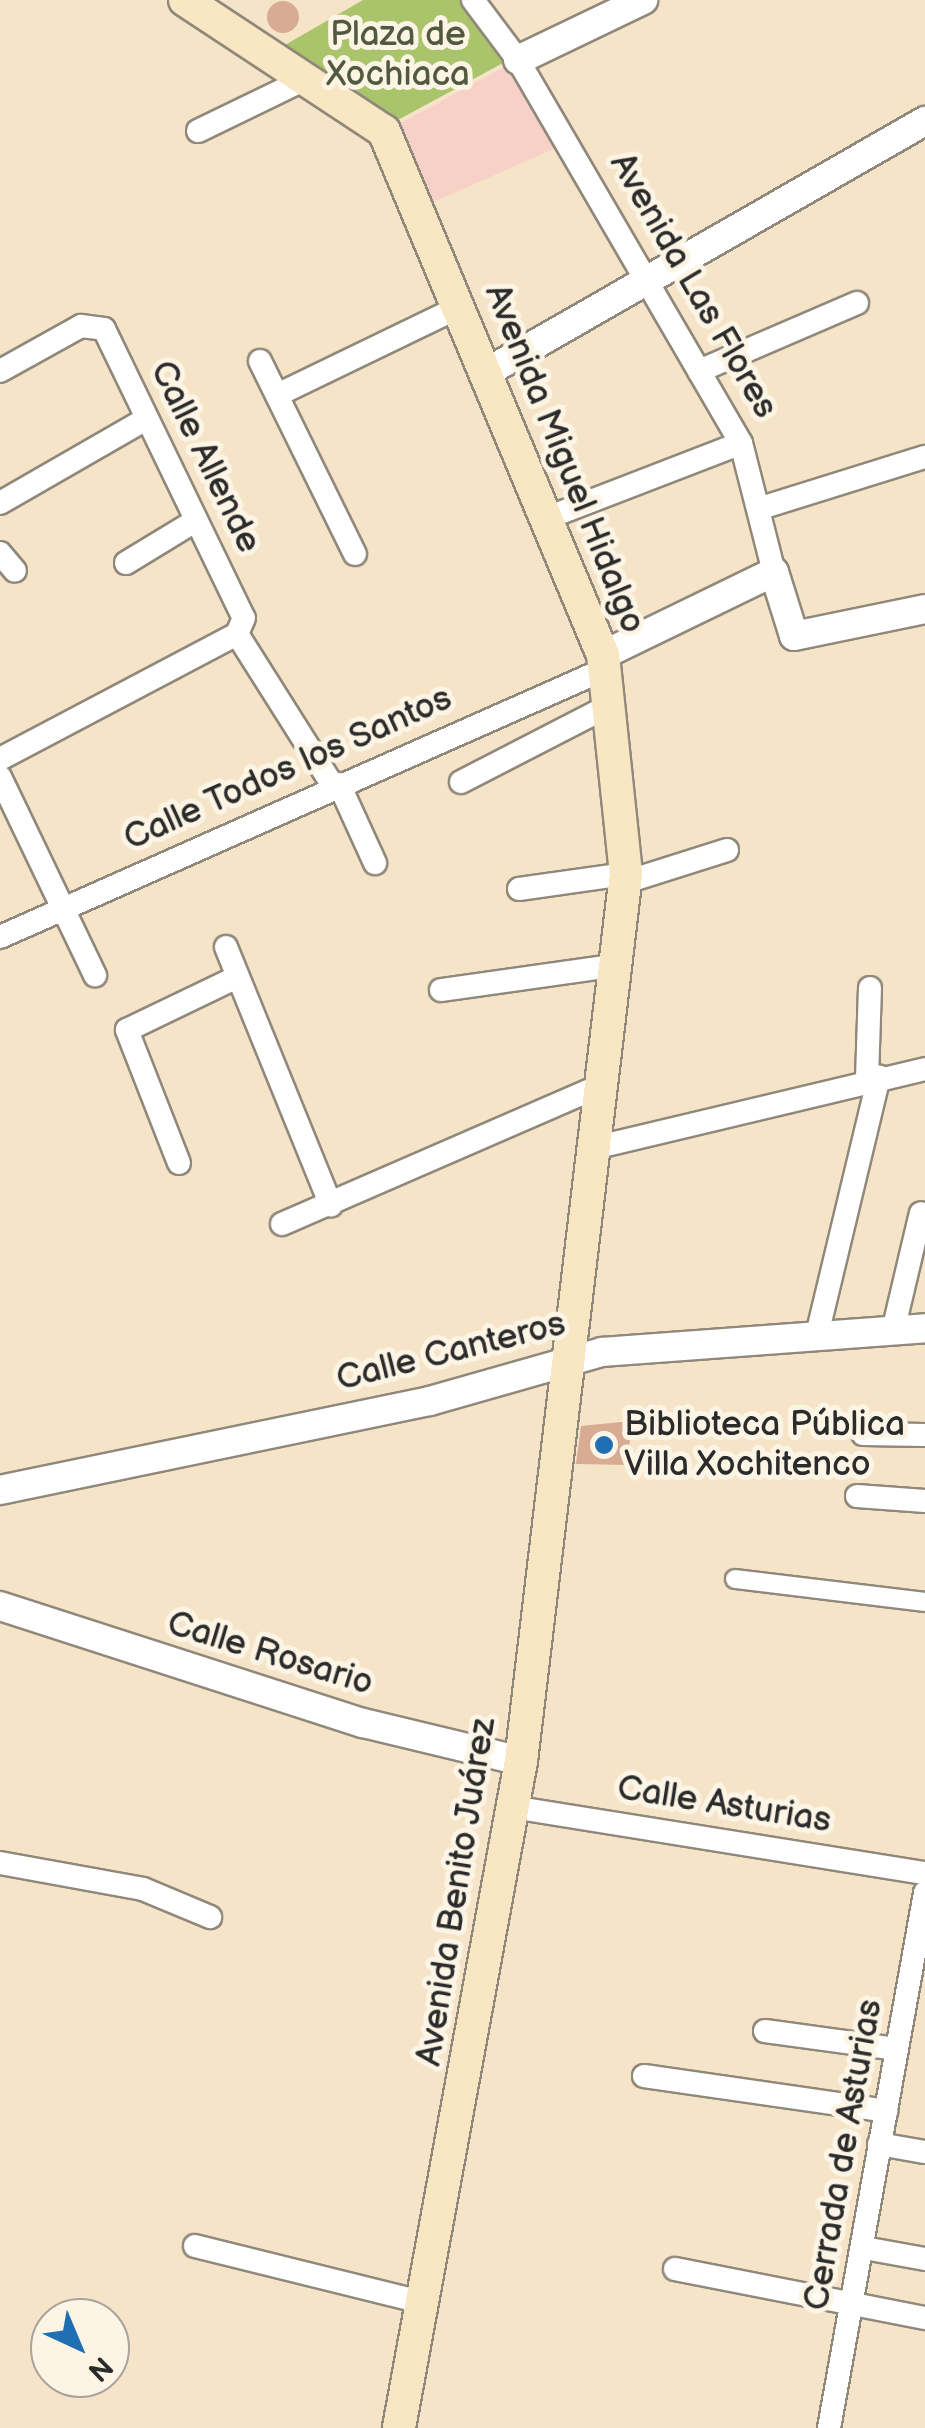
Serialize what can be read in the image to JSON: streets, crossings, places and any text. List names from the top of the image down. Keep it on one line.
{"streets":{"main road":["Avenida Miguel Hidalgo","Avenida Benito Juárez"],"street":["Avenida Las Flores","Calle Allende","Calle Todos los Santos","Calle Canteros","Calle Rosario","Calle Asturias","Cerrada de Asturias"]},"crossings":[["Calle Allende","Calle Todos los Santos"],["Avenida Miguel Hidalgo","Calle Todos los Santos"],["Avenida Miguel Hidalgo","Calle Canteros"],["Avenida Miguel Hidalgo","Avenida Benito Juárez"],["Calle Canteros","Avenida Benito Juárez"],["Calle Rosario","Avenida Benito Juárez"],["Calle Asturias","Avenida Benito Juárez"]],"parks":["Plaza de Xochiaca"],"places":["Biblioteca Pública Villa Xochitenco"],"north":"bottom right"}
